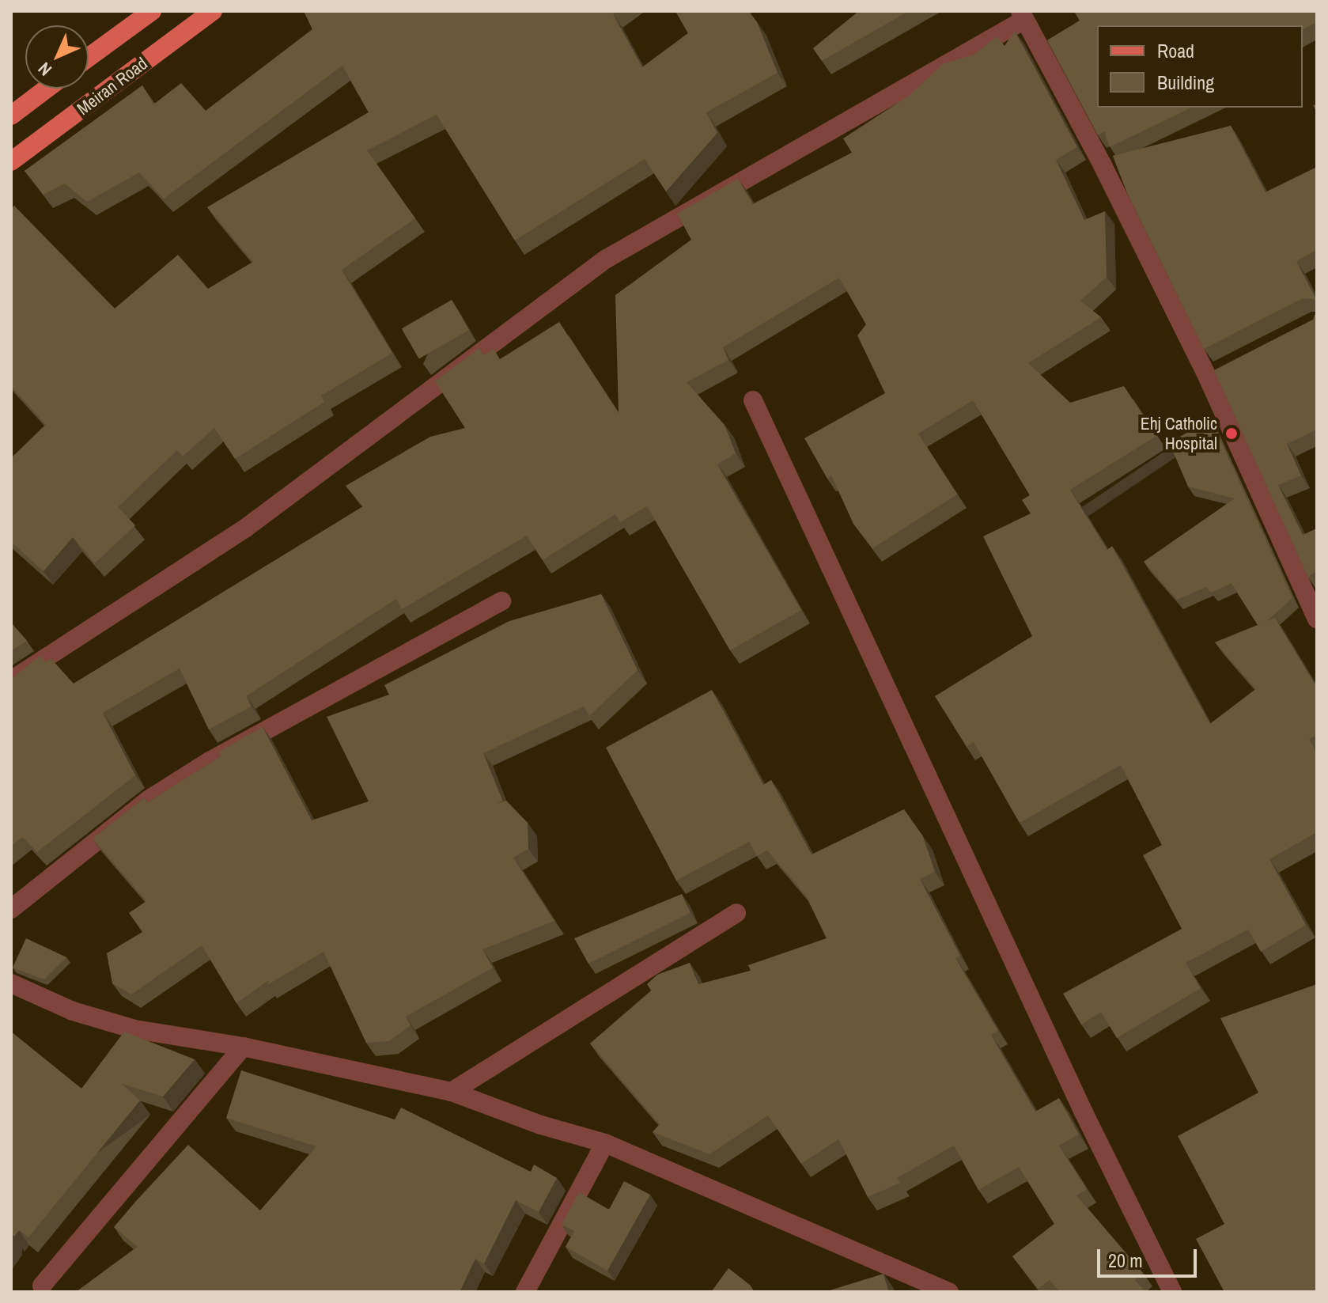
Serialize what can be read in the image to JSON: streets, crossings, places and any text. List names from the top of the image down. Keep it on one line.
{"streets":{"main road":["Meiran Road"]},"places":["Ehj Catholic Hospital"],"legend":["Road","Building"],"scale_bar":"20 m","north":"bottom left"}
